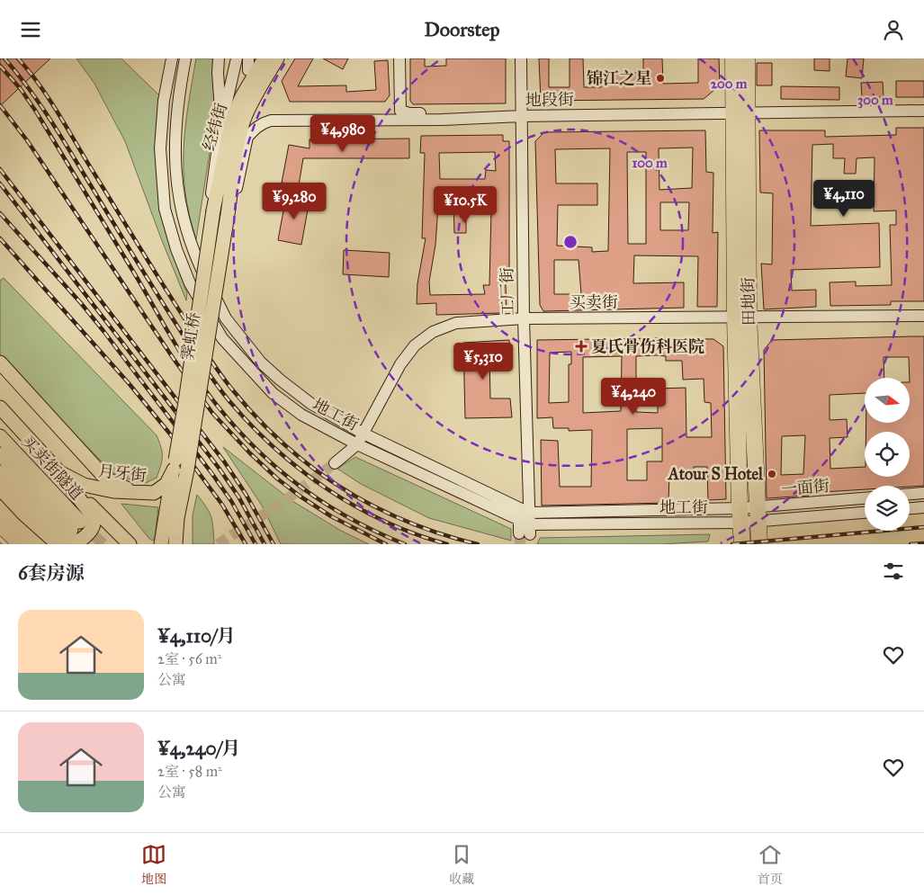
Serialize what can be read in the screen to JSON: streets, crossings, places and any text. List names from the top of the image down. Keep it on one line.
{"streets":{"highway":["田地街"],"main road":["地段街","经纬街","工厂街","买卖街","霁虹桥","地工街","买卖街隧道","月牙街","一面街"]},"crossings":[["地段街","经纬街"],["地段街","工厂街"],["地段街","田地街"],["地段街","霁虹桥"],["经纬街","霁虹桥"],["工厂街","买卖街"],["工厂街","地工街"],["田地街","买卖街"],["田地街","地工街"],["田地街","一面街"],["买卖街","地工街"],["霁虹桥","月牙街"],["地工街","一面街"]],"places":{"other":["锦江之星","Atour S Hotel"],"health":["夏氏骨伤科医院"]},"north":"right","page":{"header":"Doorstep","price":["¥4,980","¥4,110","¥9,280","¥10.5K","¥5,310","¥4,240"],"heading":"6套房源","list":[{"name":"¥4,110/月","note":"2室 · 56 m² · 公寓"},{"name":"¥4,240/月","note":"2室 · 58 m² · 公寓"}],"tabs":["地图","收藏","首页"]},"rings":["200 m","300 m","100 m"]}
